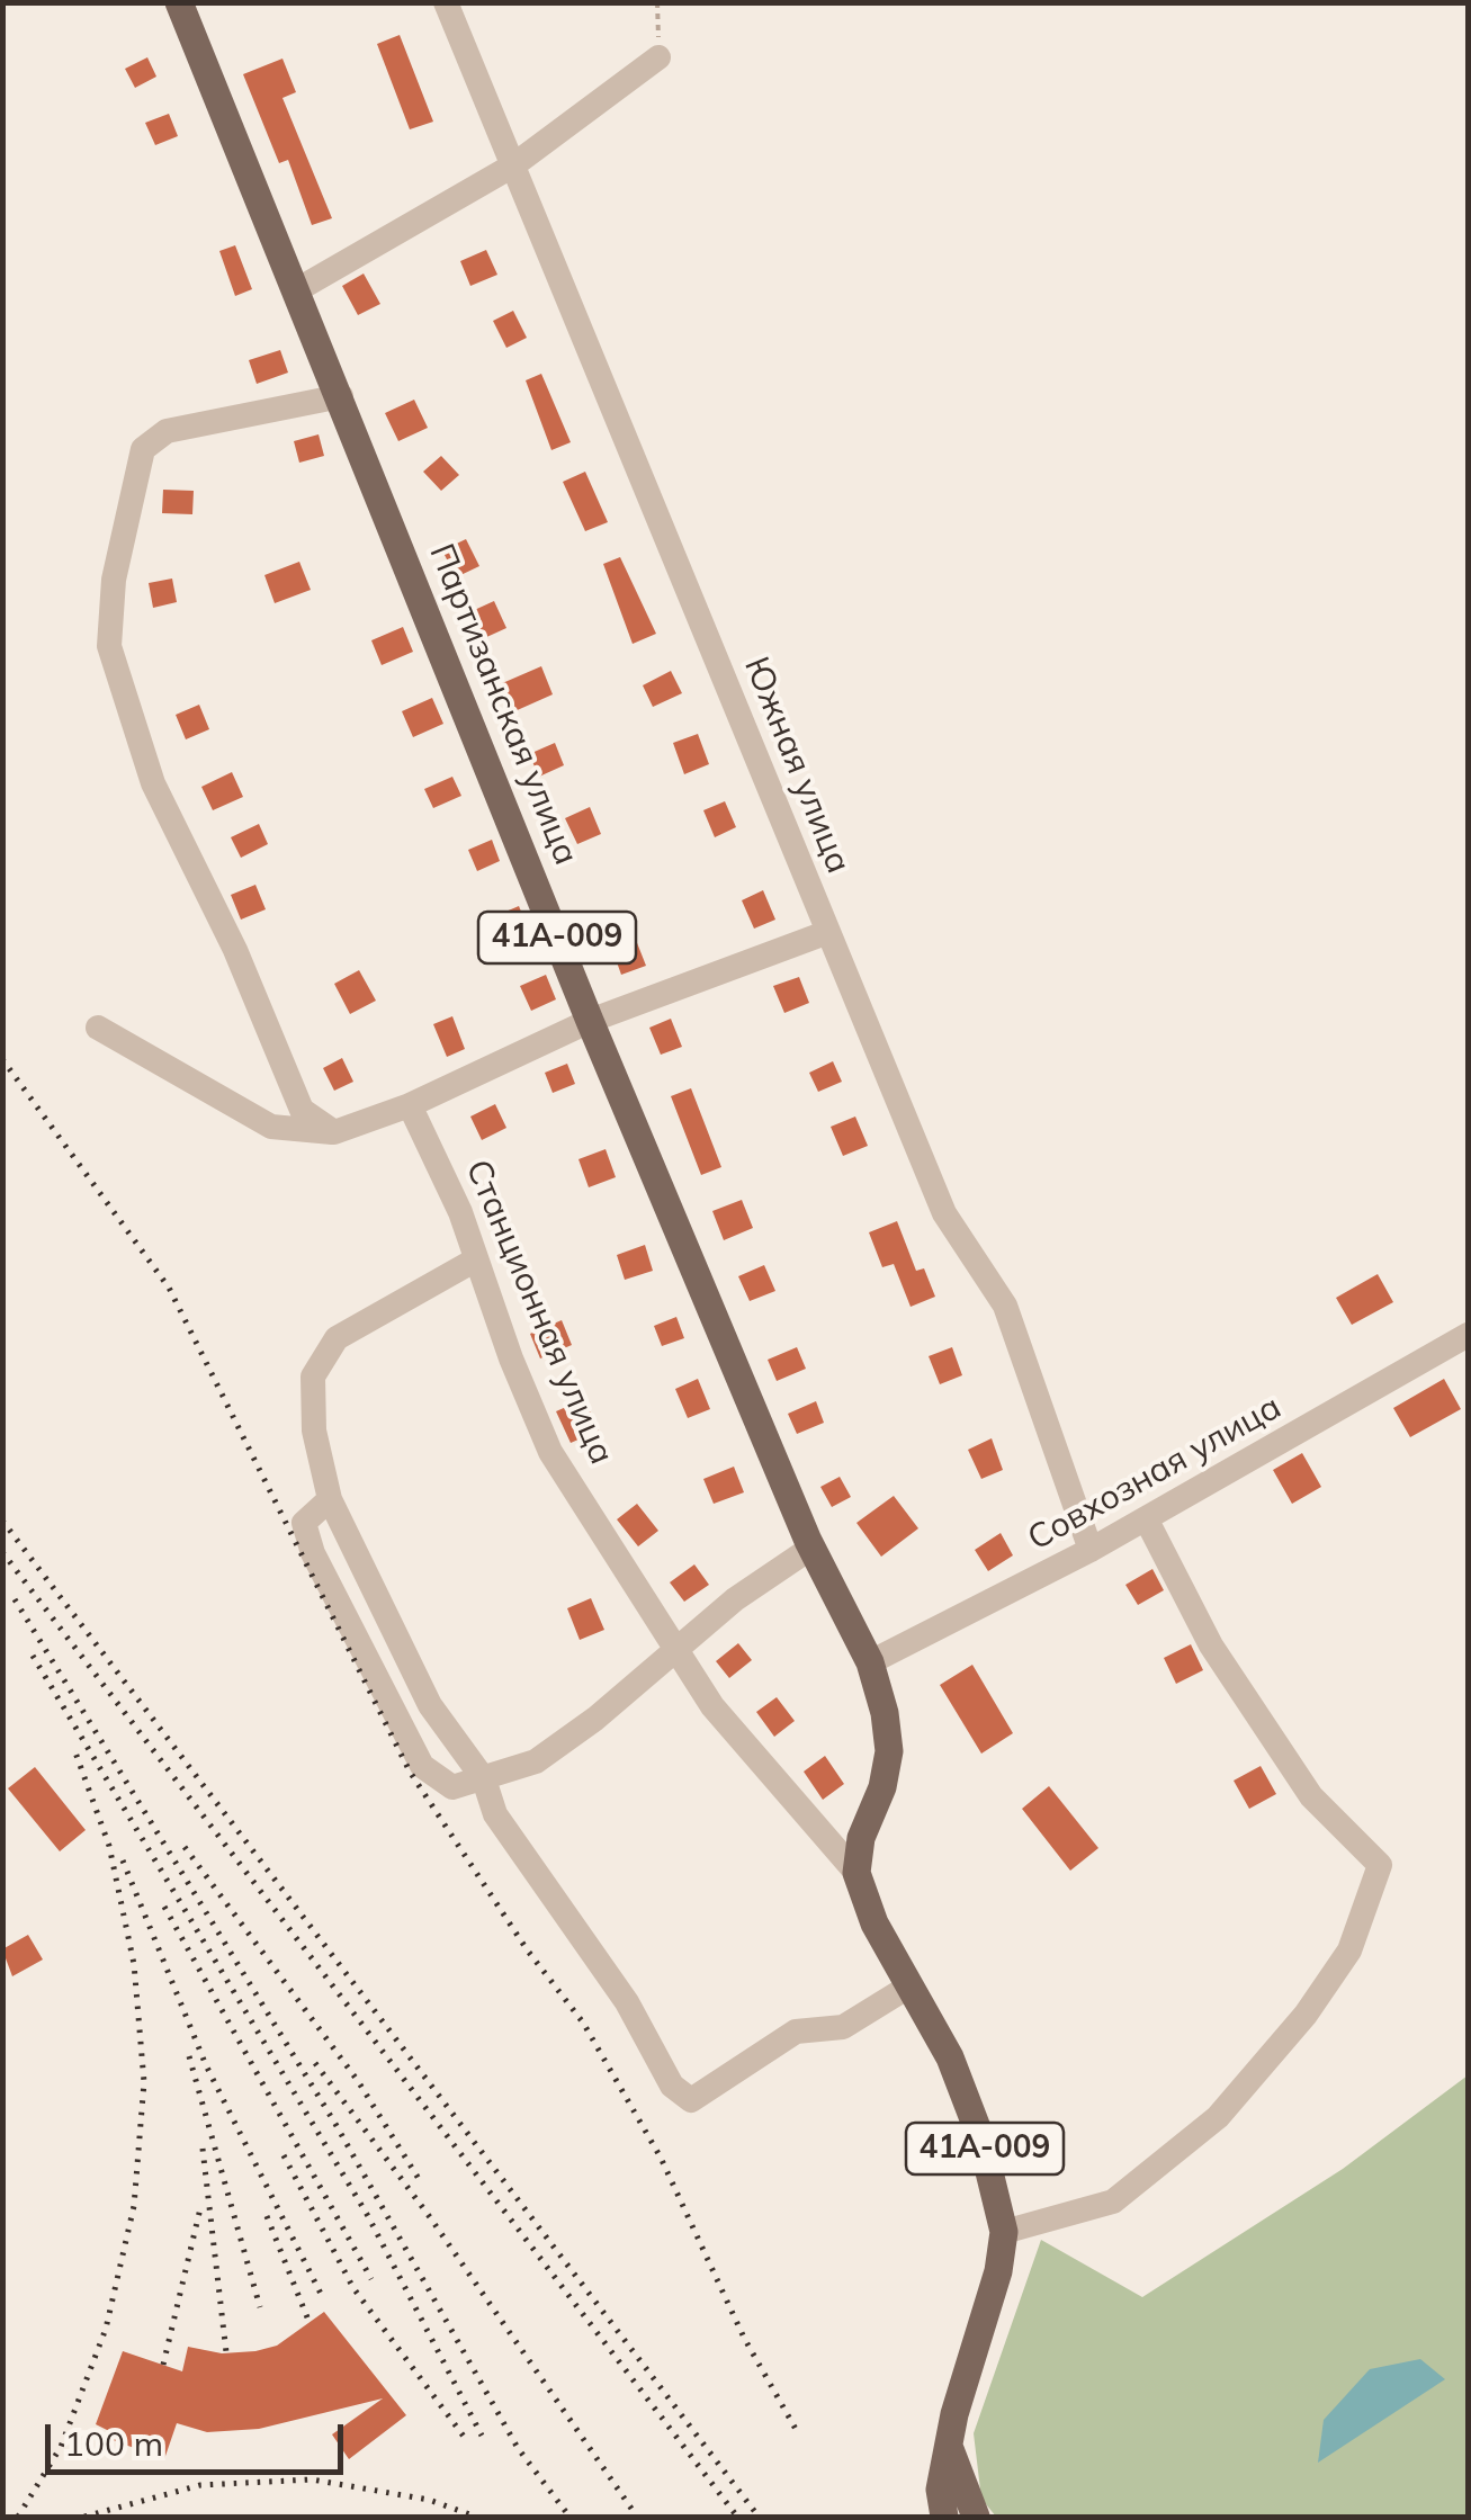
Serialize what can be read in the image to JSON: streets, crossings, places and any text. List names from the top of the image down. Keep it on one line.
{"streets":{"main road":["Партизанская улица","41А-009","Станционная улица"],"street":["Южная улица","Совхозная улица"]},"crossings":[["Партизанская улица","Станционная улица"],["Партизанская улица","Совхозная улица"],["Южная улица","Совхозная улица"]],"scale_bar":"100 m"}
